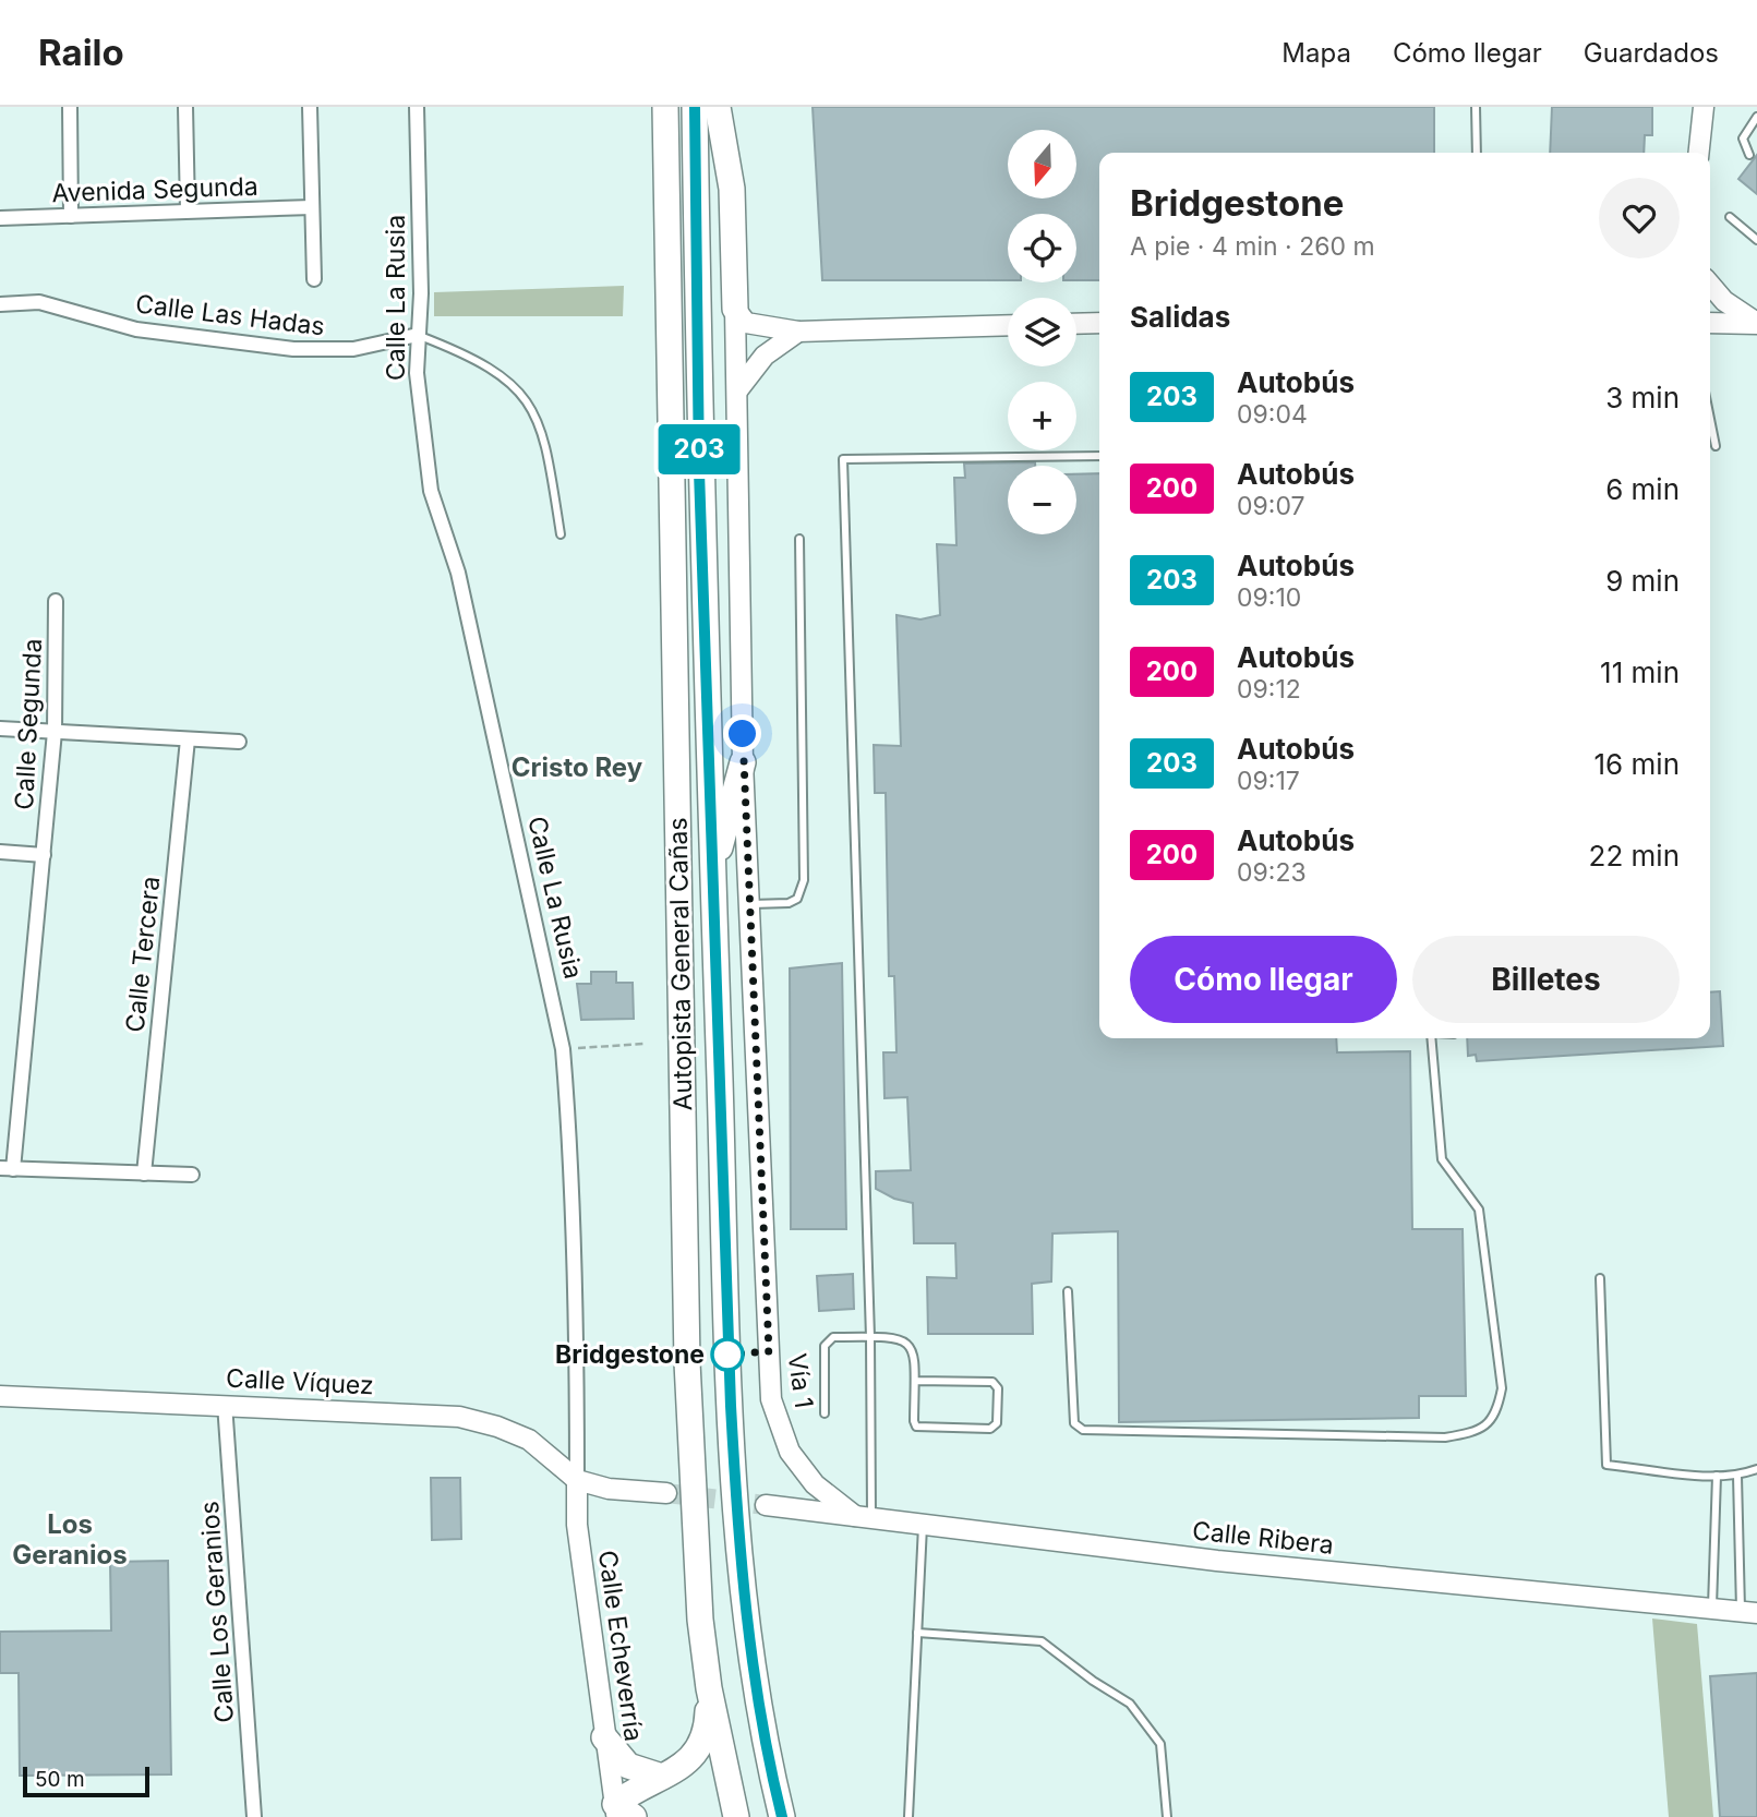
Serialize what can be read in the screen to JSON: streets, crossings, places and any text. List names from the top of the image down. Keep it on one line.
{"streets":{"highway":["Autopista General Cañas"],"street":["Avenida Segunda","Calle La Rusia","Calle Las Hadas","Calle Segunda","Calle Tercera","Vía 1","Calle Víquez","Calle Ribera","Calle Los Geranios","Calle Echeverría"]},"crossings":[["Calle La Rusia","Calle Las Hadas"],["Calle La Rusia","Calle Víquez"],["Calle La Rusia","Calle Echeverría"],["Vía 1","Calle Ribera"],["Calle Víquez","Calle Los Geranios"],["Calle Víquez","Calle Echeverría"]],"districts":["Cristo Rey","Los Geranios"],"places":["Bridgestone"],"lines":["bus line 203"],"scale_bar":"50 m","north":"bottom","page":{"header":"Railo","nav":["Mapa","Cómo llegar","Guardados"],"on_map":"203","map_buttons":["+","−"],"heading":[["Bridgestone","A pie · 4 min · 260 m"],"Salidas"],"list":[{"mark":"203","name":"Autobús","note":"09:04","value":"3 min"},{"mark":"200","name":"Autobús","note":"09:07","value":"6 min"},{"mark":"203","name":"Autobús","note":"09:10","value":"9 min"},{"mark":"200","name":"Autobús","note":"09:12","value":"11 min"},{"mark":"203","name":"Autobús","note":"09:17","value":"16 min"},{"mark":"200","name":"Autobús","note":"09:23","value":"22 min"}],"buttons":["Cómo llegar","Billetes"],"scale":"50 m"}}
